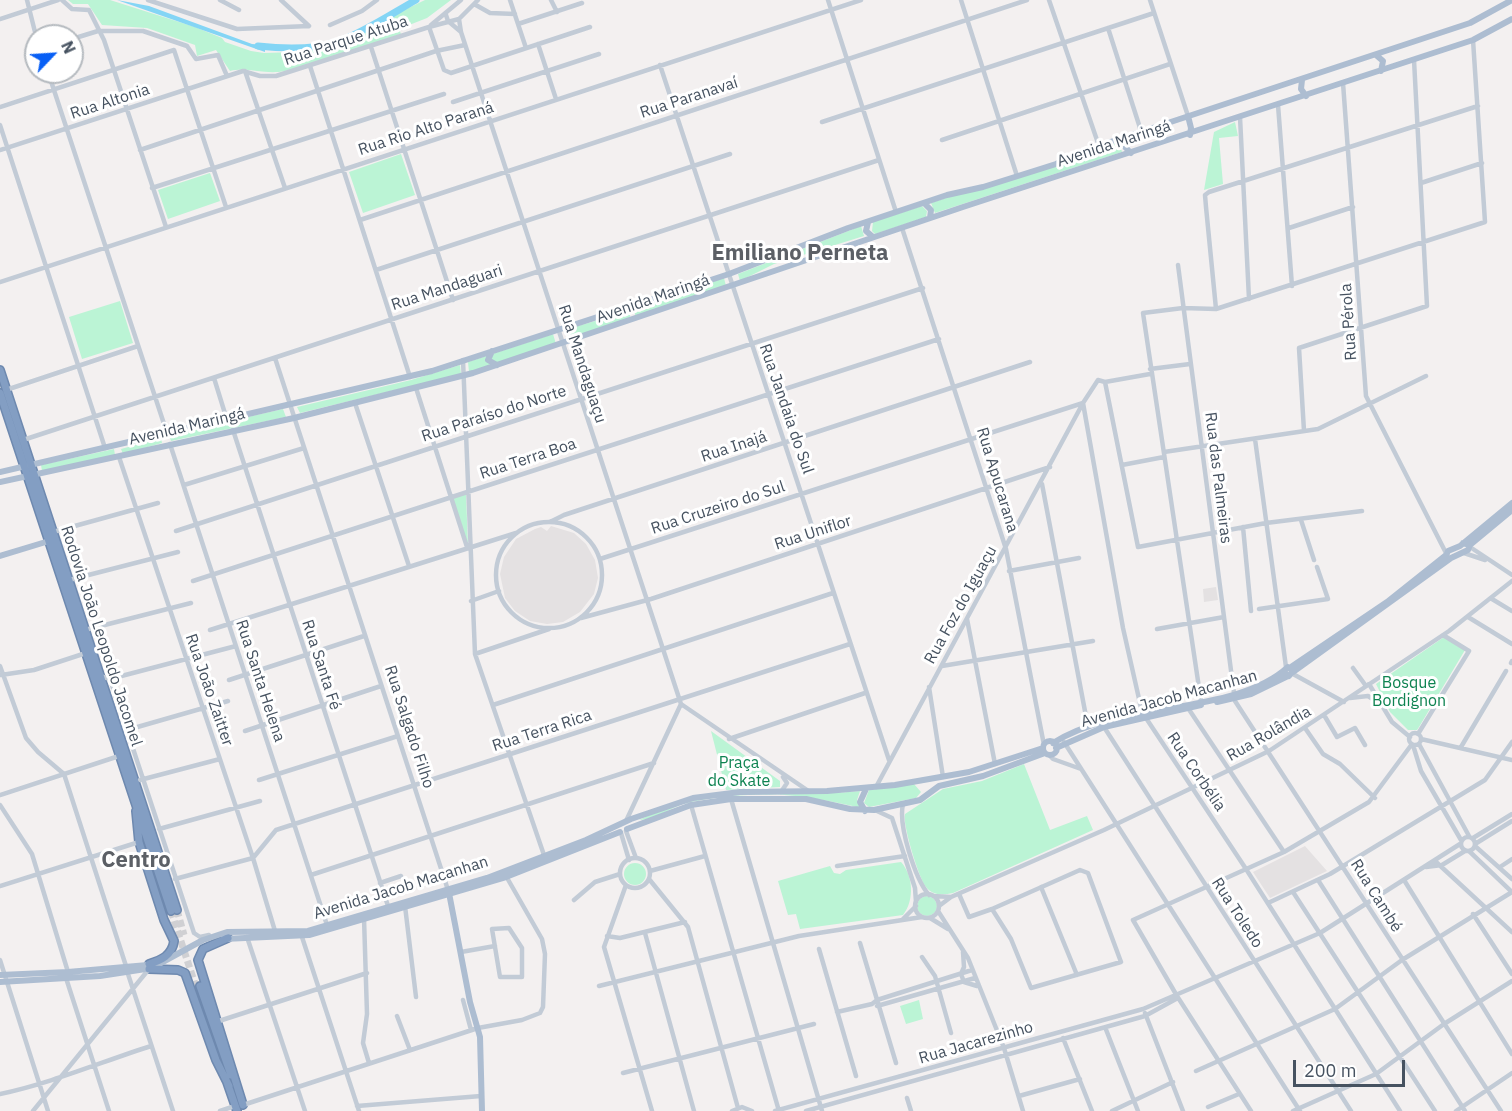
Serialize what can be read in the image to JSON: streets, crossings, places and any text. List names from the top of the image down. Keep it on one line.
{"streets":{"highway":["Rodovia João Leopoldo Jacomel"],"main road":["Avenida Maringá","Avenida Jacob Macanhan","Rua Salgado Filho"],"street":["Rua Parque Atuba","Rua Paranavaí","Rua Altonia","Rua Rio Alto Paraná","Rua Mandaguari","Rua Pérola","Rua Mandaguaçu","Rua Jandaia do Sul","Rua Paraíso do Norte","Rua Inajá","Rua Terra Boa","Rua das Palmeiras","Rua Apucarana","Rua Cruzeiro do Sul","Rua Uniflor","Rua Foz do Iguaçu","Rua Santa Fé","Rua Santa Helena","Rua João Zaitter","Rua Terra Rica","Rua Rolândia","Rua Corbélia","Rua Cambé","Rua Toledo","Rua Jacarezinho"]},"crossings":[["Rua Parque Atuba","Rua Altonia"],["Rua Paranavaí","Rua Mandaguaçu"],["Rua Paranavaí","Rua Jandaia do Sul"],["Rua Rio Alto Paraná","Rua Mandaguaçu"],["Rua Rio Alto Paraná","Rua Jandaia do Sul"],["Avenida Maringá","Rua Pérola"],["Avenida Maringá","Rua Mandaguaçu"],["Avenida Maringá","Rua Jandaia do Sul"],["Avenida Maringá","Rua Apucarana"],["Avenida Maringá","Rodovia João Leopoldo Jacomel"],["Avenida Maringá","Rua Santa Fé"],["Avenida Maringá","Rua Santa Helena"],["Avenida Maringá","Rua João Zaitter"],["Avenida Maringá","Rua Salgado Filho"],["Rua Mandaguari","Rua Mandaguaçu"],["Rua Mandaguari","Rua Jandaia do Sul"],["Rua Mandaguari","Rodovia João Leopoldo Jacomel"],["Rua Mandaguari","Rua Salgado Filho"],["Rua Pérola","Avenida Jacob Macanhan"],["Rua Mandaguaçu","Rua Paraíso do Norte"],["Rua Mandaguaçu","Rua Inajá"],["Rua Mandaguaçu","Rua Terra Boa"],["Rua Mandaguaçu","Rua Cruzeiro do Sul"],["Rua Mandaguaçu","Rua Uniflor"],["Rua Mandaguaçu","Rua Terra Rica"],["Rua Jandaia do Sul","Rua Paraíso do Norte"],["Rua Jandaia do Sul","Rua Inajá"],["Rua Jandaia do Sul","Rua Terra Boa"],["Rua Jandaia do Sul","Rua Cruzeiro do Sul"],["Rua Jandaia do Sul","Rua Uniflor"],["Rua Jandaia do Sul","Rua Foz do Iguaçu"],["Rua Jandaia do Sul","Rua Terra Rica"],["Rua Paraíso do Norte","Rua Apucarana"],["Rua Paraíso do Norte","Rua Santa Fé"],["Rua Paraíso do Norte","Rua Santa Helena"],["Rua Paraíso do Norte","Rua Salgado Filho"],["Rua Inajá","Rua Apucarana"],["Rua Inajá","Rua Cruzeiro do Sul"],["Rua Inajá","Rua Uniflor"],["Rua Terra Boa","Rua Apucarana"],["Rua Terra Boa","Rua Santa Fé"],["Rua Terra Boa","Rua Santa Helena"],["Rua Terra Boa","Rua Salgado Filho"],["Rua das Palmeiras","Avenida Jacob Macanhan"],["Rua das Palmeiras","Rua Cambé"],["Rua Apucarana","Rua Cruzeiro do Sul"],["Rua Apucarana","Rua Uniflor"],["Rua Apucarana","Rua Foz do Iguaçu"],["Rua Apucarana","Avenida Jacob Macanhan"],["Rua Cruzeiro do Sul","Rua Uniflor"],["Rua Cruzeiro do Sul","Rua Foz do Iguaçu"],["Rua Cruzeiro do Sul","Rua Corbélia"],["Rua Uniflor","Rua Foz do Iguaçu"],["Rua Foz do Iguaçu","Avenida Jacob Macanhan"],["Rua Foz do Iguaçu","Rua Corbélia"],["Rua Santa Fé","Avenida Jacob Macanhan"],["Rua Santa Fé","Rua Terra Rica"],["Rua Santa Helena","Avenida Jacob Macanhan"],["Rua Santa Helena","Rua Terra Rica"],["Rua João Zaitter","Avenida Jacob Macanhan"],["Rua João Zaitter","Rua Terra Rica"],["Avenida Jacob Macanhan","Rua Salgado Filho"],["Avenida Jacob Macanhan","Rua Corbélia"],["Avenida Jacob Macanhan","Rua Cambé"],["Avenida Jacob Macanhan","Rua Toledo"],["Rua Salgado Filho","Rua Terra Rica"],["Rua Rolândia","Rua Corbélia"],["Rua Rolândia","Rua Cambé"],["Rua Rolândia","Rua Toledo"],["Rua Corbélia","Rua Jacarezinho"],["Rua Cambé","Rua Jacarezinho"],["Rua Toledo","Rua Jacarezinho"]],"districts":["Emiliano Perneta","Centro"],"parks":["Bosque Bordignon","Praça do Skate"],"scale_bar":"200 m","north":"top right"}
